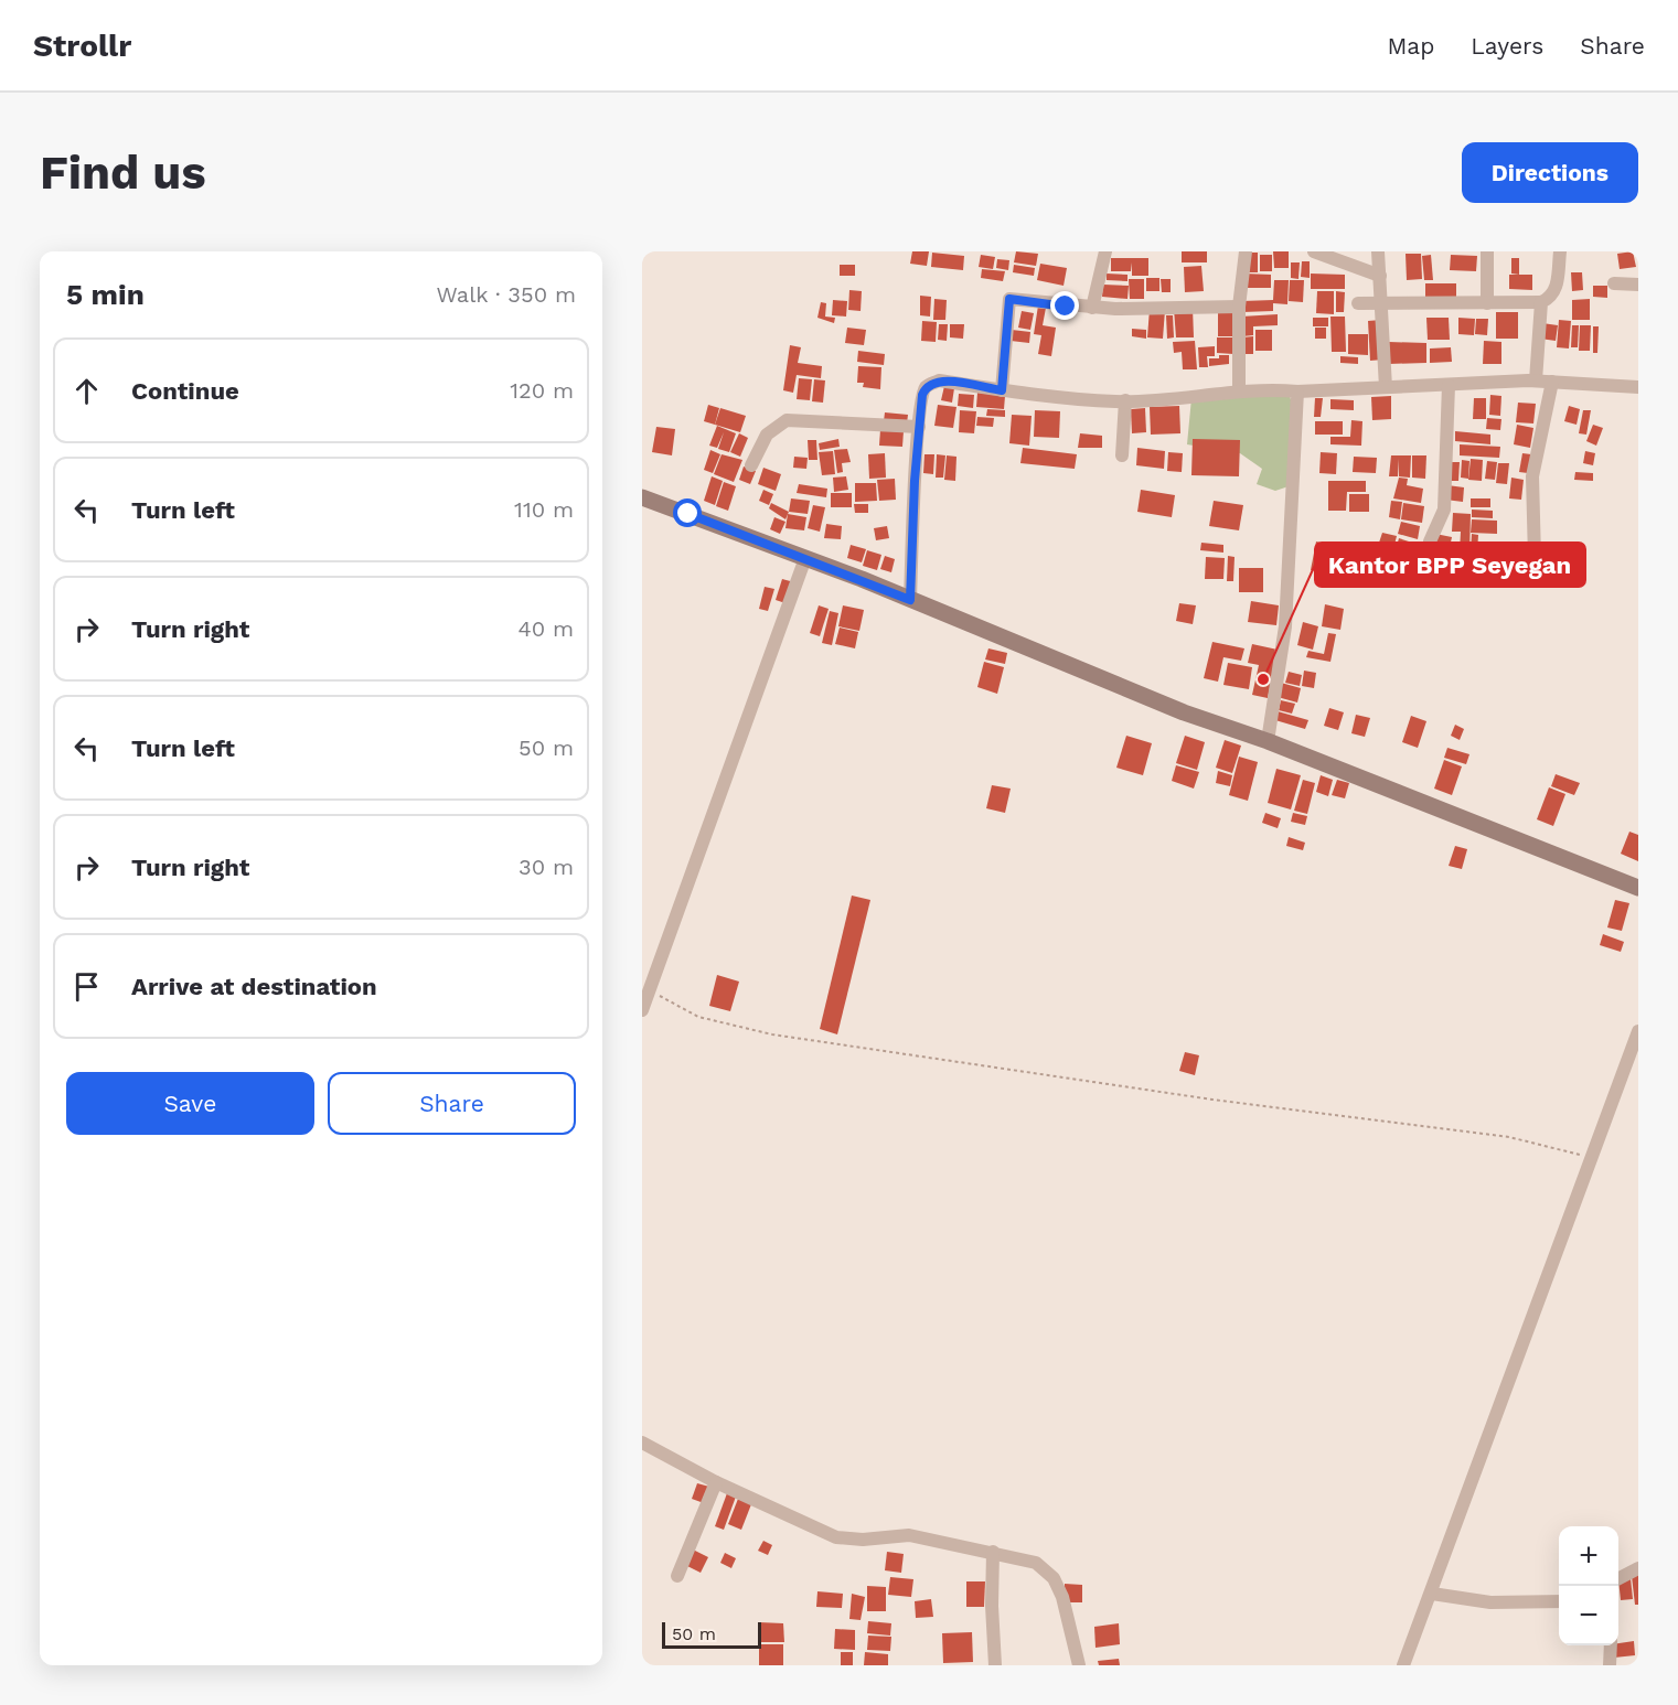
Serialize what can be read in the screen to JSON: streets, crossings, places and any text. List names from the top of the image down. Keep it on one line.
{"places":["Kantor BPP Seyegan"],"scale_bar":"50 m","page":{"header":"Strollr","nav":["Map","Layers","Share"],"buttons":["Directions",["Save","Share"]],"title":"Find us","heading":["5 min","Walk · 350 m"],"list":[["Continue","120 m"],["Turn left","110 m"],["Turn right","40 m"],["Turn left","50 m"],["Turn right","30 m"],"Arrive at destination"],"map_buttons":["+","−"],"scale":"50 m"}}
